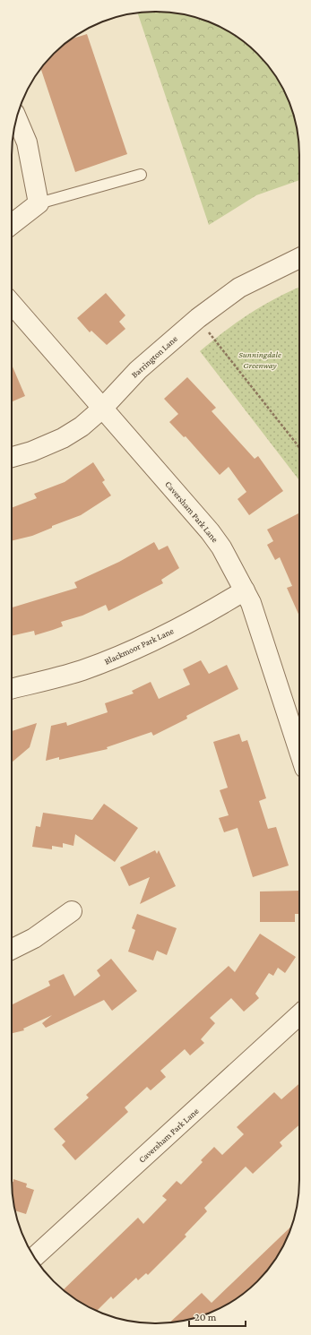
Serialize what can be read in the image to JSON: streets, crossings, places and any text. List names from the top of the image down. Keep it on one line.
{"streets":{"street":["Barrington Lane","Caversham Park Lane","Blackmoor Park Lane"]},"crossings":[["Barrington Lane","Caversham Park Lane"],["Caversham Park Lane","Blackmoor Park Lane"]],"parks":["Sunningdale Greenway"],"scale_bar":"20 m"}
